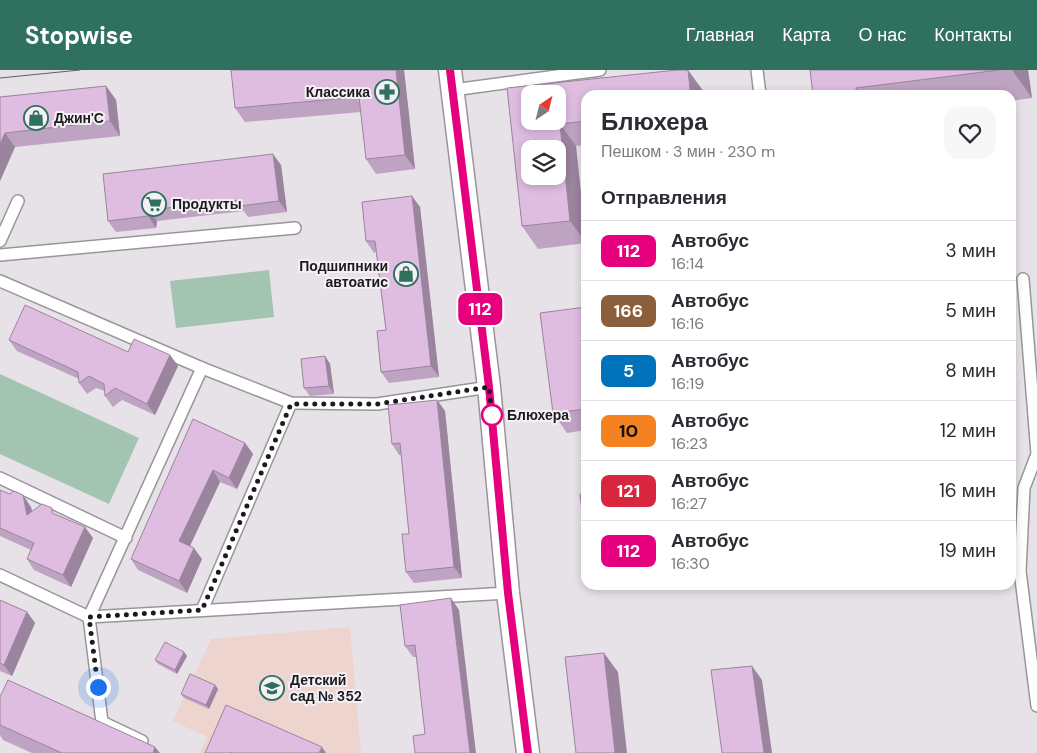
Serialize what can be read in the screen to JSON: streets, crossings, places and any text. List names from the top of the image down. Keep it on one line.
{"places":{"pharmacy":["Классика"],"shop":["Джин'С","Подшипники автоатис"],"supermarket":["Продукты"],"other":["Блюхера"],"school or university":["Детский сад № 352"]},"lines":["bus line 112"],"north":"top right","page":{"header":"Stopwise","nav":["Главная","Карта","О нас","Контакты"],"on_map":"112","heading":[["Блюхера","Пешком · 3 мин · 230 m"],"Отправления"],"list":[{"mark":"112","name":"Автобус","note":"16:14","value":"3 мин"},{"mark":"166","name":"Автобус","note":"16:16","value":"5 мин"},{"mark":"5","name":"Автобус","note":"16:19","value":"8 мин"},{"mark":"10","name":"Автобус","note":"16:23","value":"12 мин"},{"mark":"121","name":"Автобус","note":"16:27","value":"16 мин"},{"mark":"112","name":"Автобус","note":"16:30","value":"19 мин"}]}}
